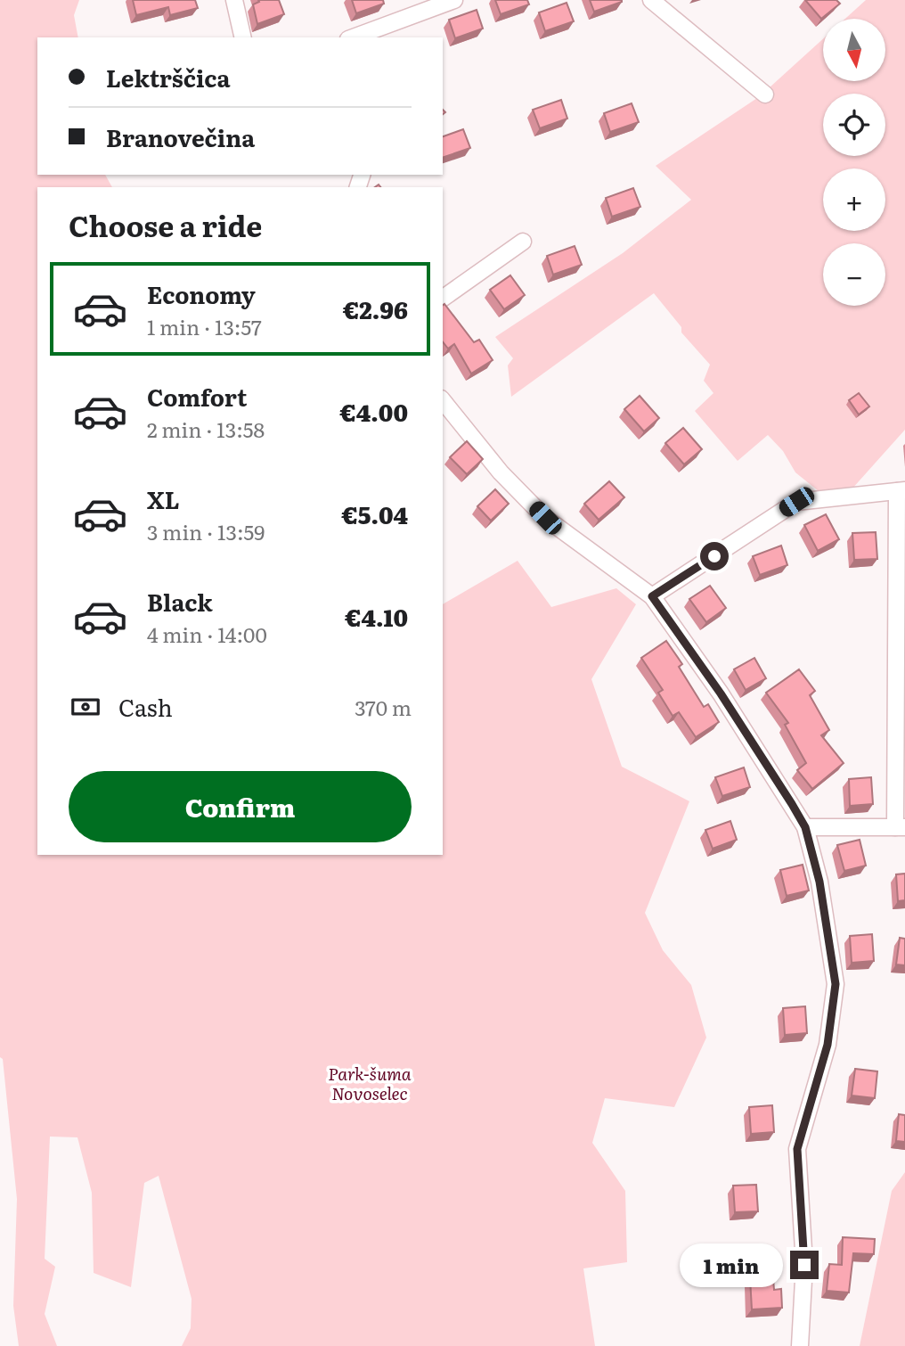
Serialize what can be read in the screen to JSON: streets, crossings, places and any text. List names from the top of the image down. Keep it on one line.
{"parks":["Park-šuma Novoselec"],"north":"bottom","page":{"map_buttons":["+","−"],"banner":["Lektrščica","Branovečina"],"heading":"Choose a ride","list":[{"name":"Economy","note":"1 min · 13:57","value":"€2.96"},{"name":"Comfort","note":"2 min · 13:58","value":"€4.00"},{"name":"XL","note":"3 min · 13:59","value":"€5.04"},{"name":"Black","note":"4 min · 14:00","value":"€4.10"}],"pay":["Cash","370 m"],"buttons":"Confirm","bubble":"1 min"}}
